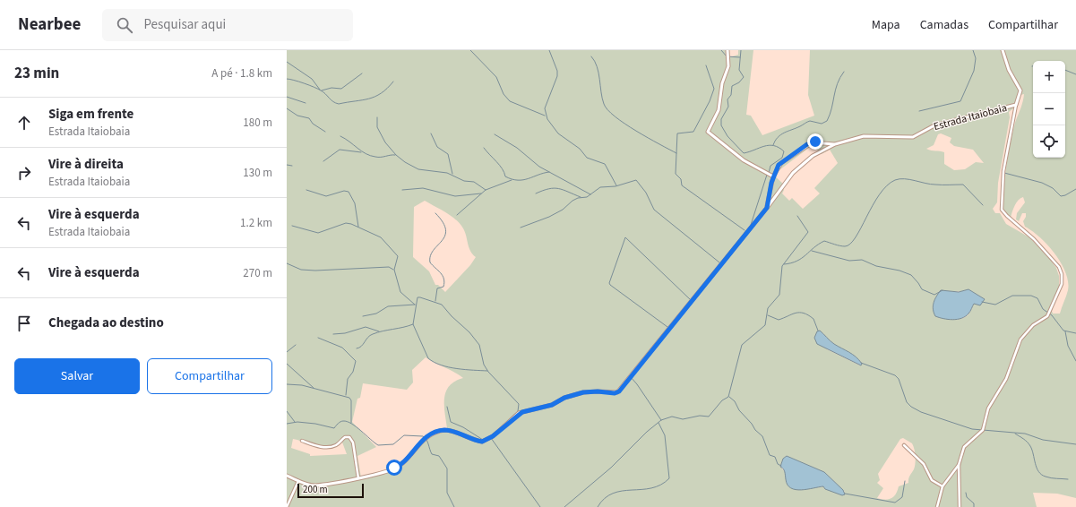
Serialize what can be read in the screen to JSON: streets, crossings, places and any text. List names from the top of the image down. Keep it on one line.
{"streets":{"street":["Estrada Itaiobaia"]},"scale_bar":"200 m","page":{"header":"Nearbee","search":"Pesquisar aqui","nav":["Mapa","Camadas","Compartilhar"],"heading":["23 min","A pé · 1.8 km"],"map_buttons":["+","−"],"list":[["Siga em frente","Estrada Itaiobaia","180 m"],["Vire à direita","Estrada Itaiobaia","130 m"],["Vire à esquerda","Estrada Itaiobaia","1.2 km"],["Vire à esquerda","270 m"],"Chegada ao destino"],"buttons":["Salvar","Compartilhar"],"scale":"200 m"}}
